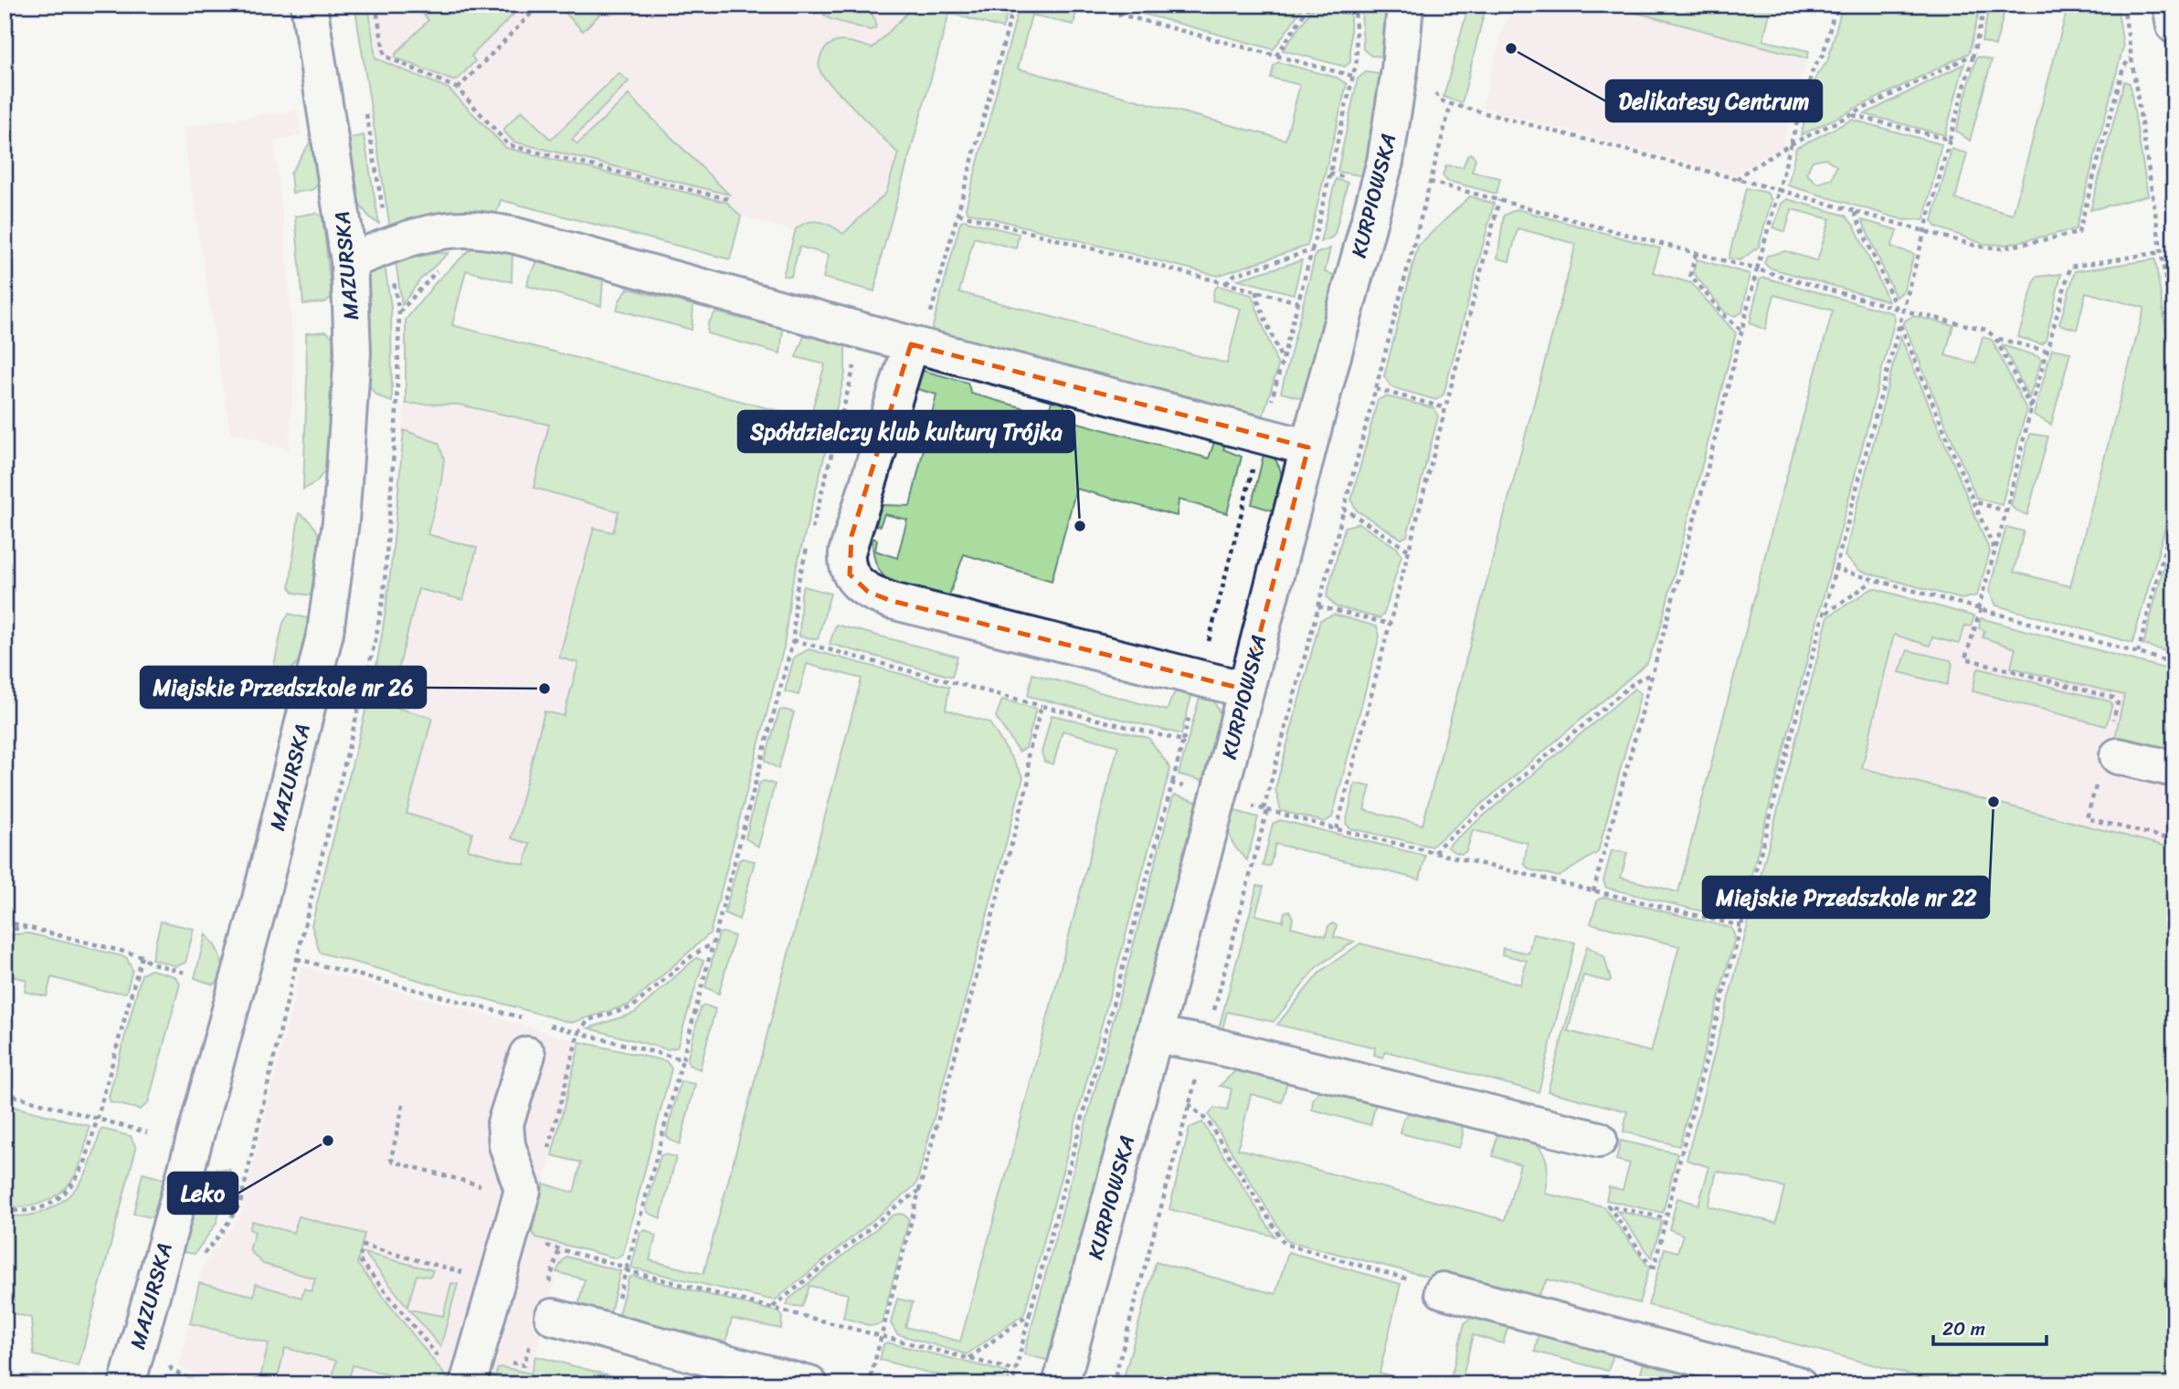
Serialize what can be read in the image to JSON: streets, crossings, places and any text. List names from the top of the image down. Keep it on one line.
{"streets":{"street":["KURPIOWSKA","MAZURSKA"]},"places":["Delikatesy Centrum","Spółdzielczy klub kultury Trójka","Miejskie Przedszkole nr 26","Miejskie Przedszkole nr 22","Leko"],"scale_bar":"20 m"}
